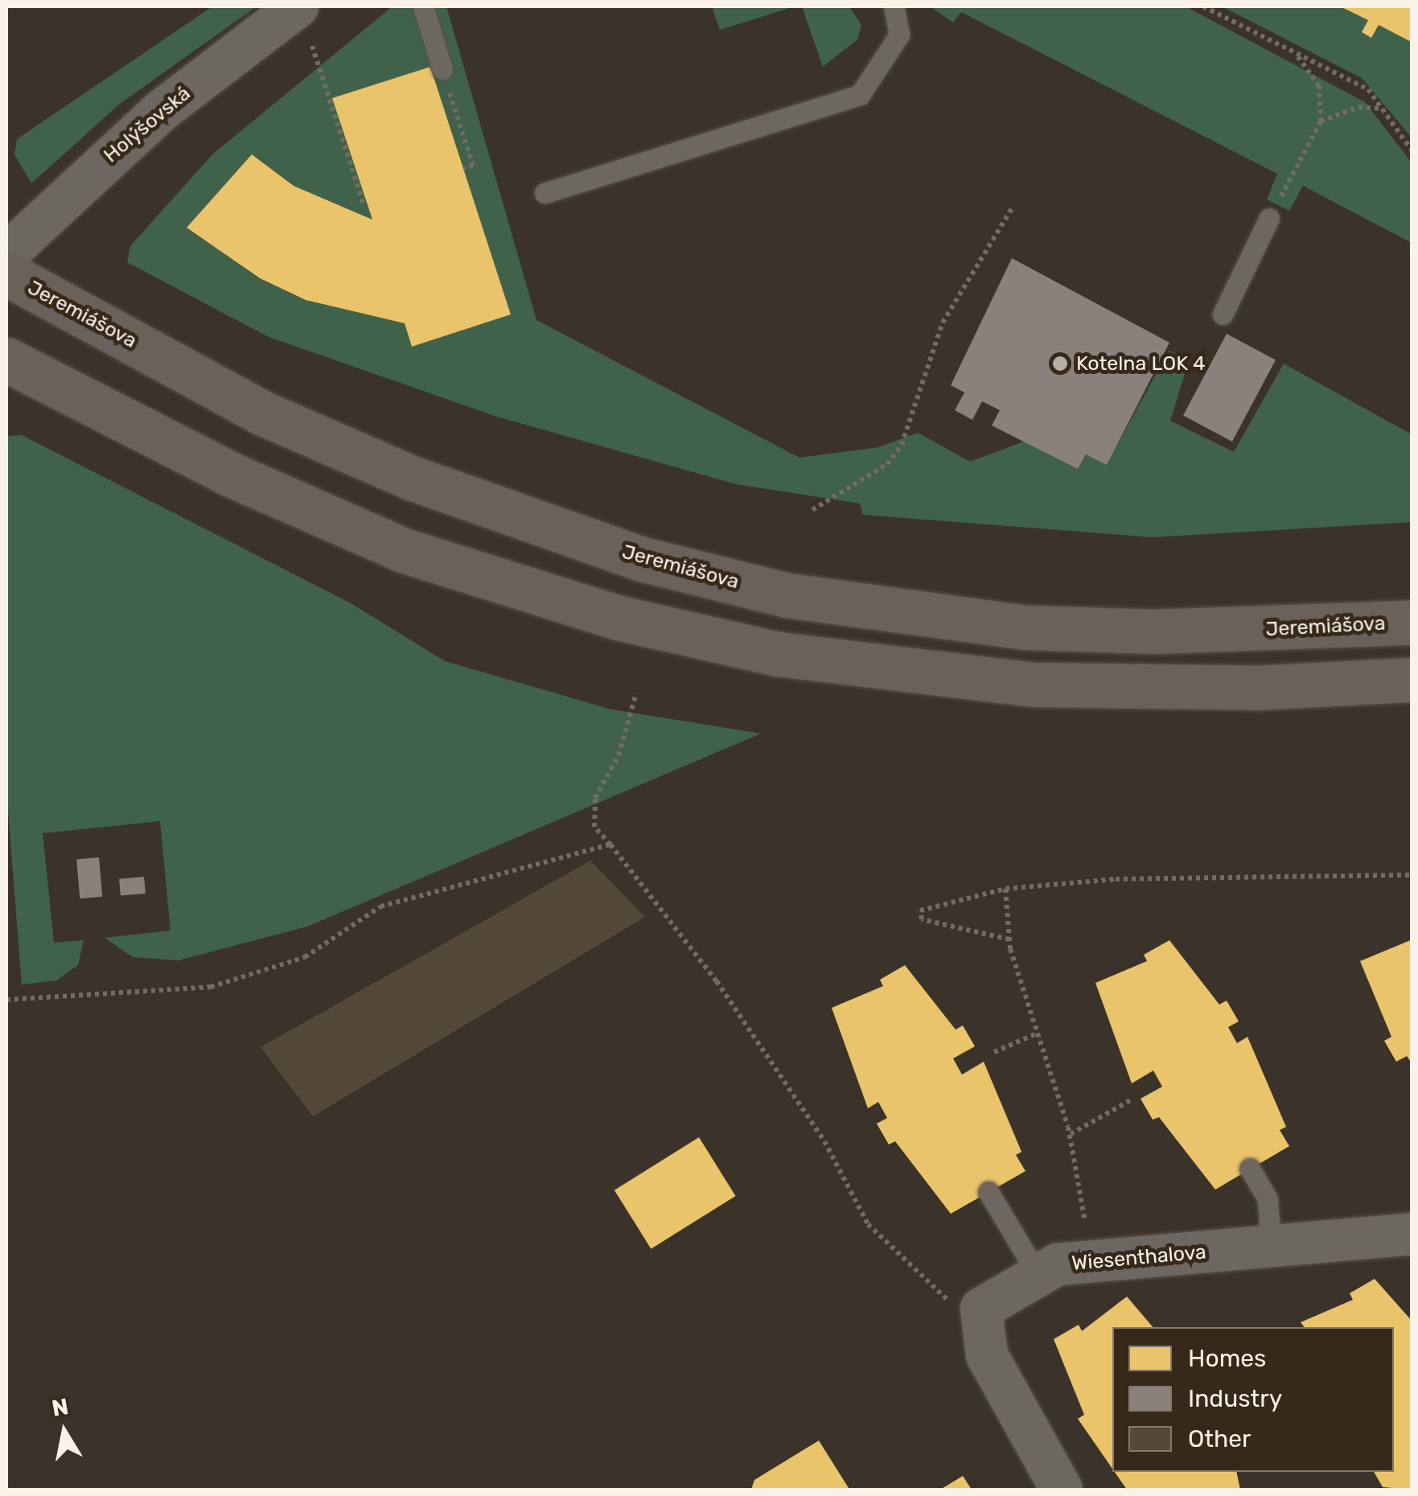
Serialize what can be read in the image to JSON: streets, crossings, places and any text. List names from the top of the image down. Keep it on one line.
{"streets":{"main road":["Jeremiášova"],"street":["Holýšovská","Wiesenthalova"]},"places":["Kotelna LOK 4"],"legend":["Homes","Industry","Other"],"north":"top"}
